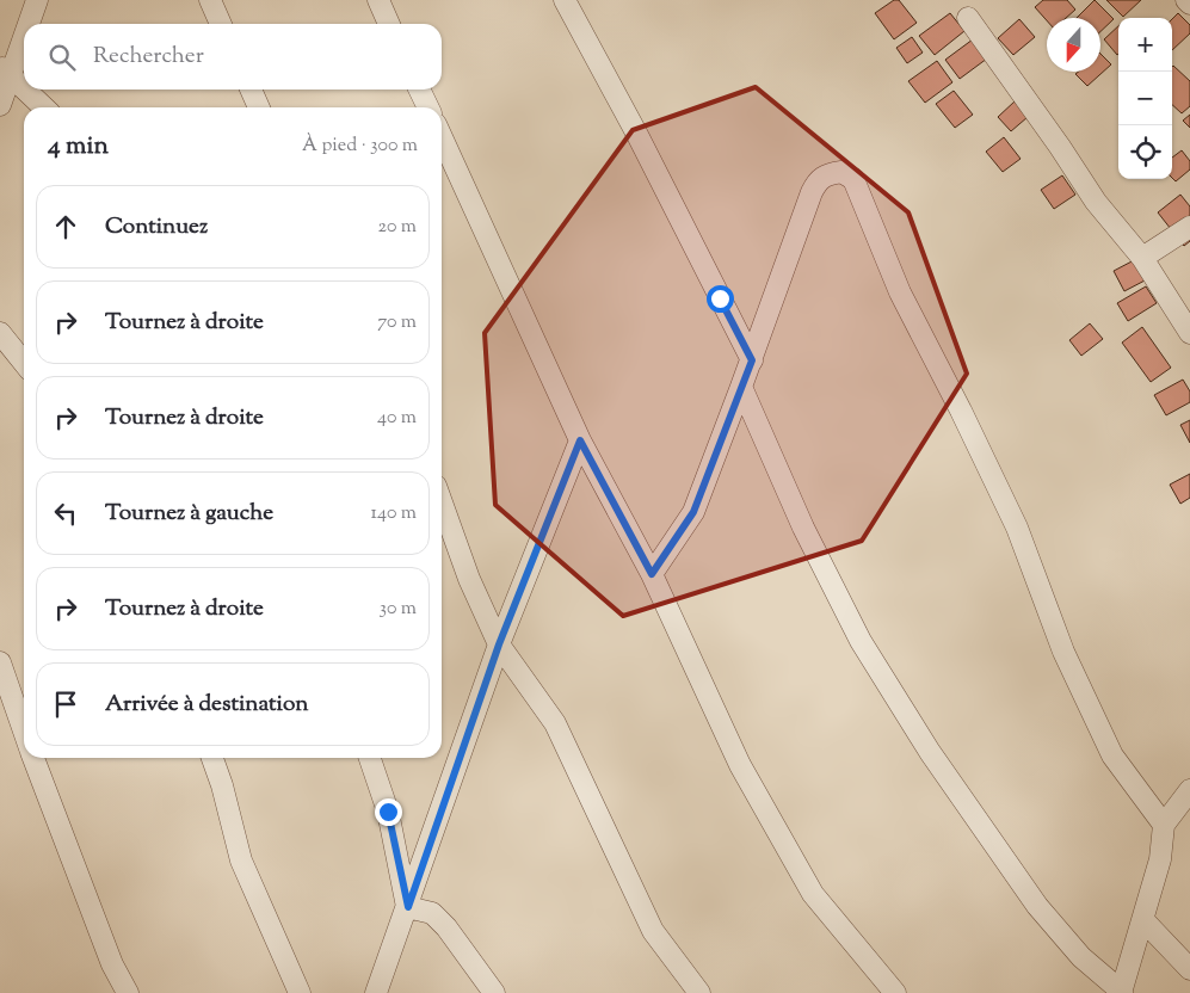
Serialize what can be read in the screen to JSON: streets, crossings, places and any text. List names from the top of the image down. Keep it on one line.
{"north":"bottom","page":{"map_buttons":["+","−"],"search":"Rechercher","heading":["4 min","À pied · 300 m"],"list":[["Continuez","20 m"],["Tournez à droite","70 m"],["Tournez à droite","40 m"],["Tournez à gauche","140 m"],["Tournez à droite","30 m"],"Arrivée à destination"]}}
